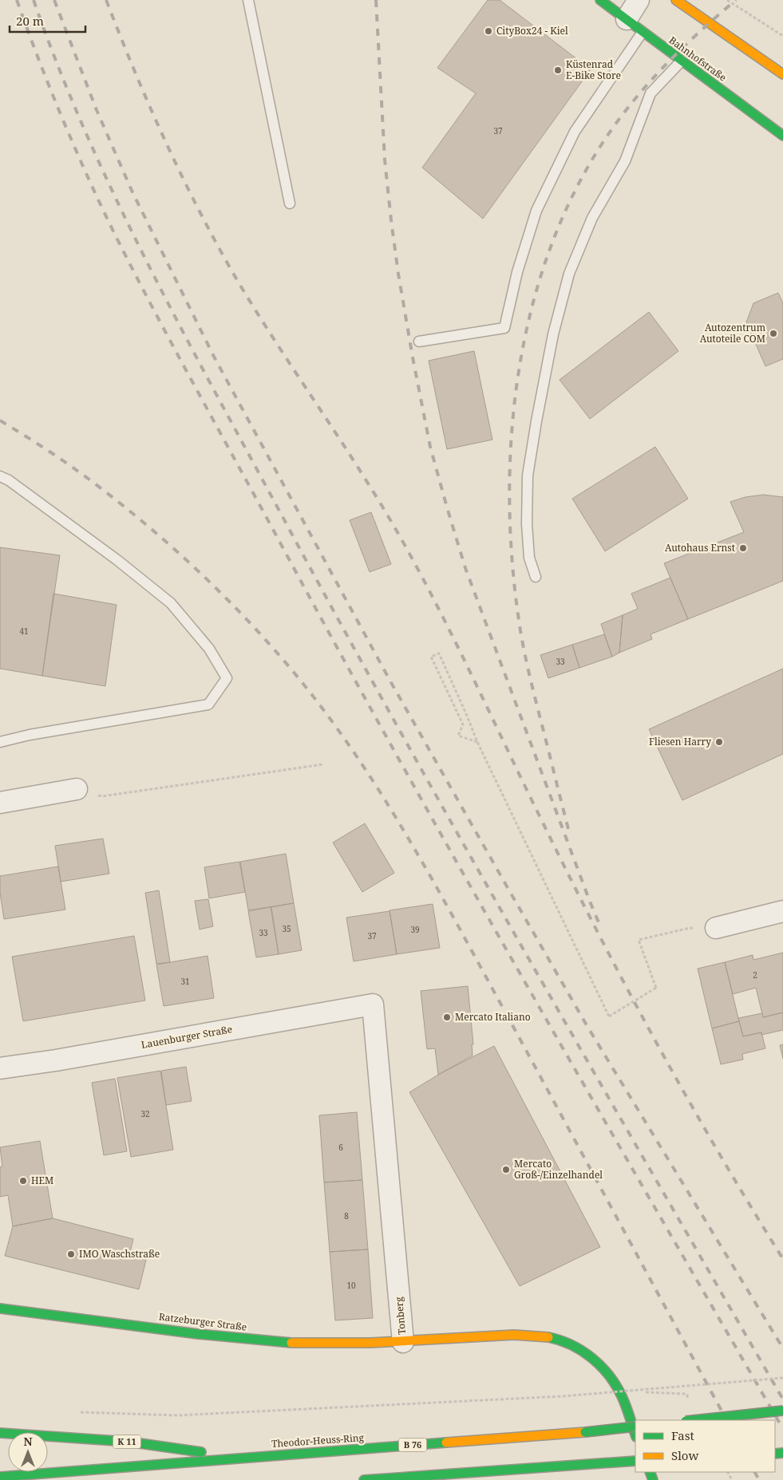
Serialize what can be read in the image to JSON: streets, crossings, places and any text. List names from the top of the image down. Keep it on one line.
{"streets":{"main road":["Bahnhofstraße","Tonberg","Ratzeburger Straße","Theodor-Heuss-Ring","K 11","B 76"],"street":["Lauenburger Straße"]},"crossings":[["Lauenburger Straße","Tonberg"],["Tonberg","Ratzeburger Straße"],["Theodor-Heuss-Ring","K 11"]],"places":["CityBox24 - Kiel","Küstenrad E-Bike Store","Autozentrum Autoteile COM","Autohaus Ernst","Fliesen Harry","Mercato Italiano","Mercato Groß-/Einzelhandel","HEM","IMO Waschstraße"],"house_numbers":["37","41","33","35","39","33","37","2","31","32","6","8","10"],"legend":["Fast","Slow"],"scale_bar":"20 m","north":"top"}
